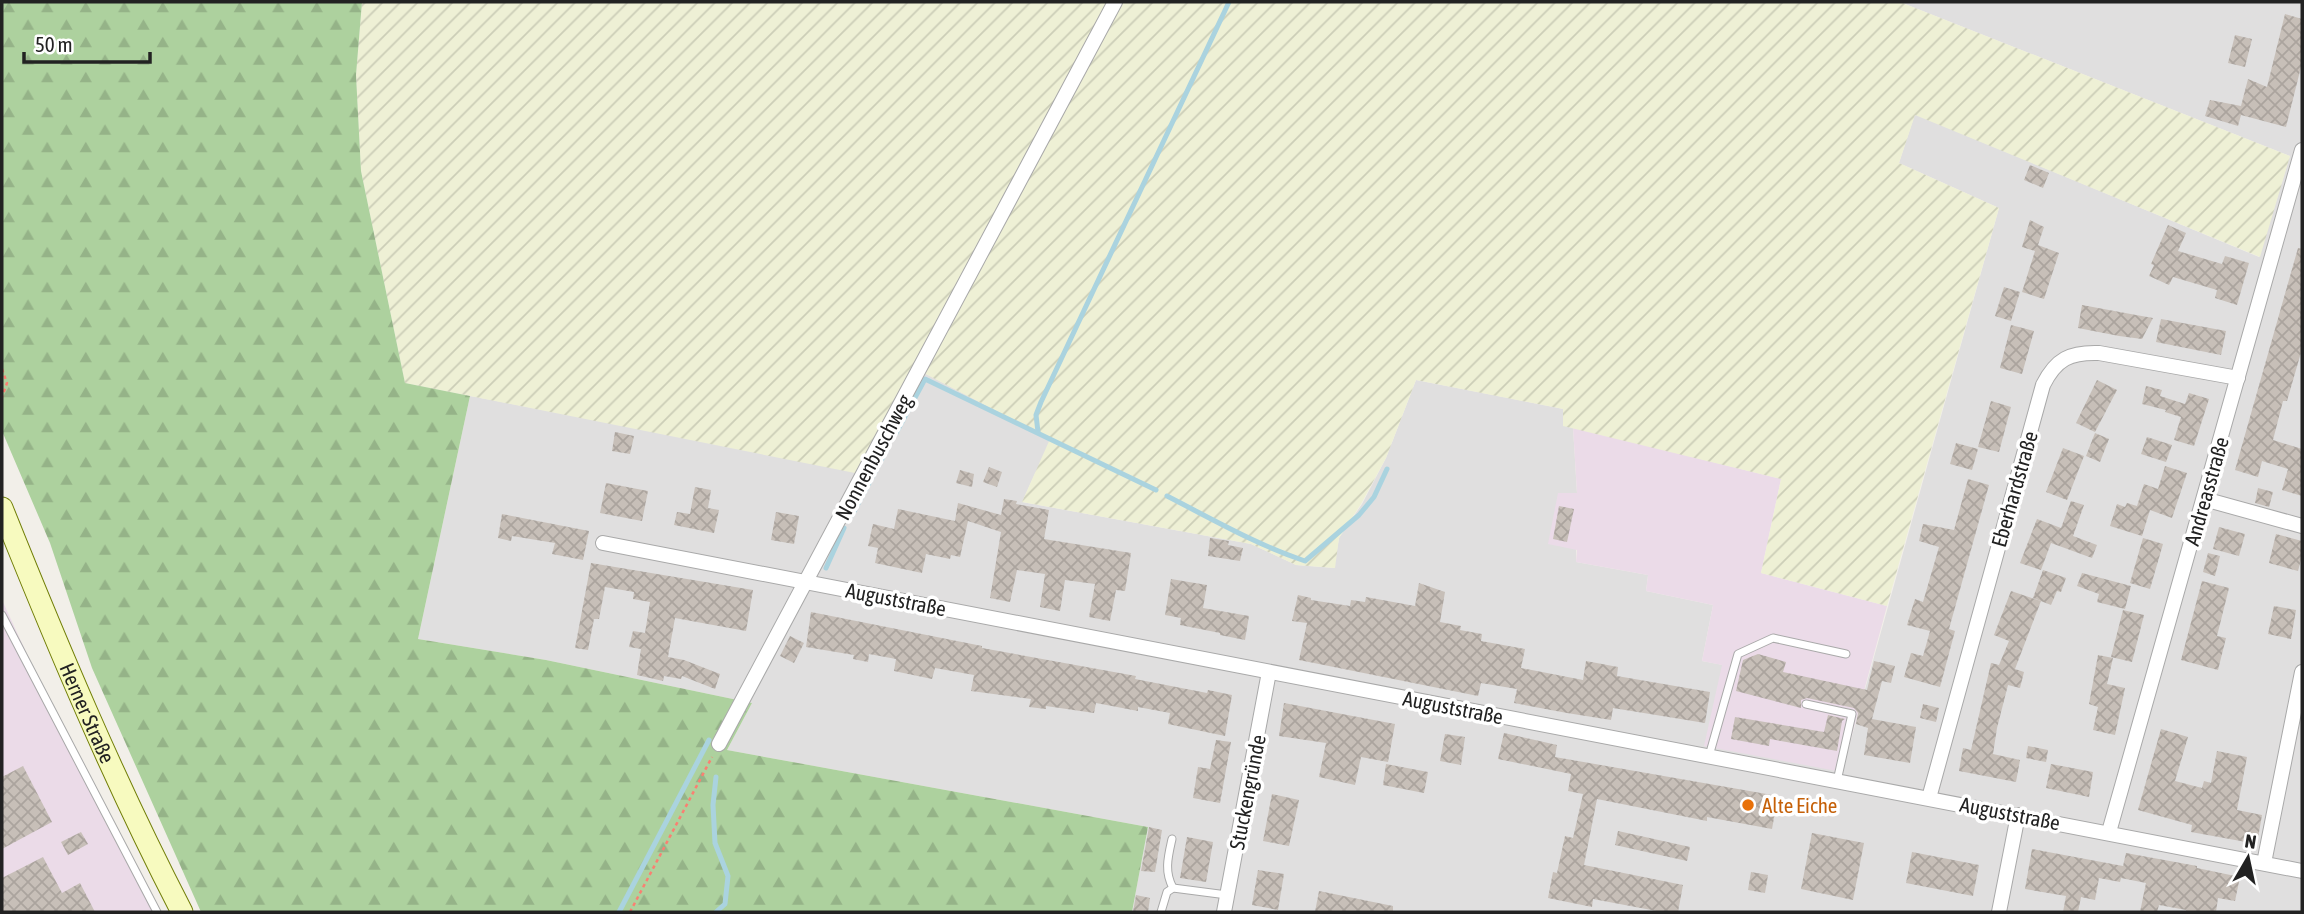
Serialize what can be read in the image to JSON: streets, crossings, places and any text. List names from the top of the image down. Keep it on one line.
{"streets":{"main road":["Herner Straße"],"street":["Nonnenbuschweg","Eberhardstraße","Andreasstraße","Auguststraße","Stuckengründe"]},"crossings":[["Nonnenbuschweg","Auguststraße"],["Eberhardstraße","Andreasstraße"],["Eberhardstraße","Auguststraße"],["Andreasstraße","Auguststraße"],["Auguststraße","Stuckengründe"]],"places":["Alte Eiche"],"scale_bar":"50 m","north":"top"}
